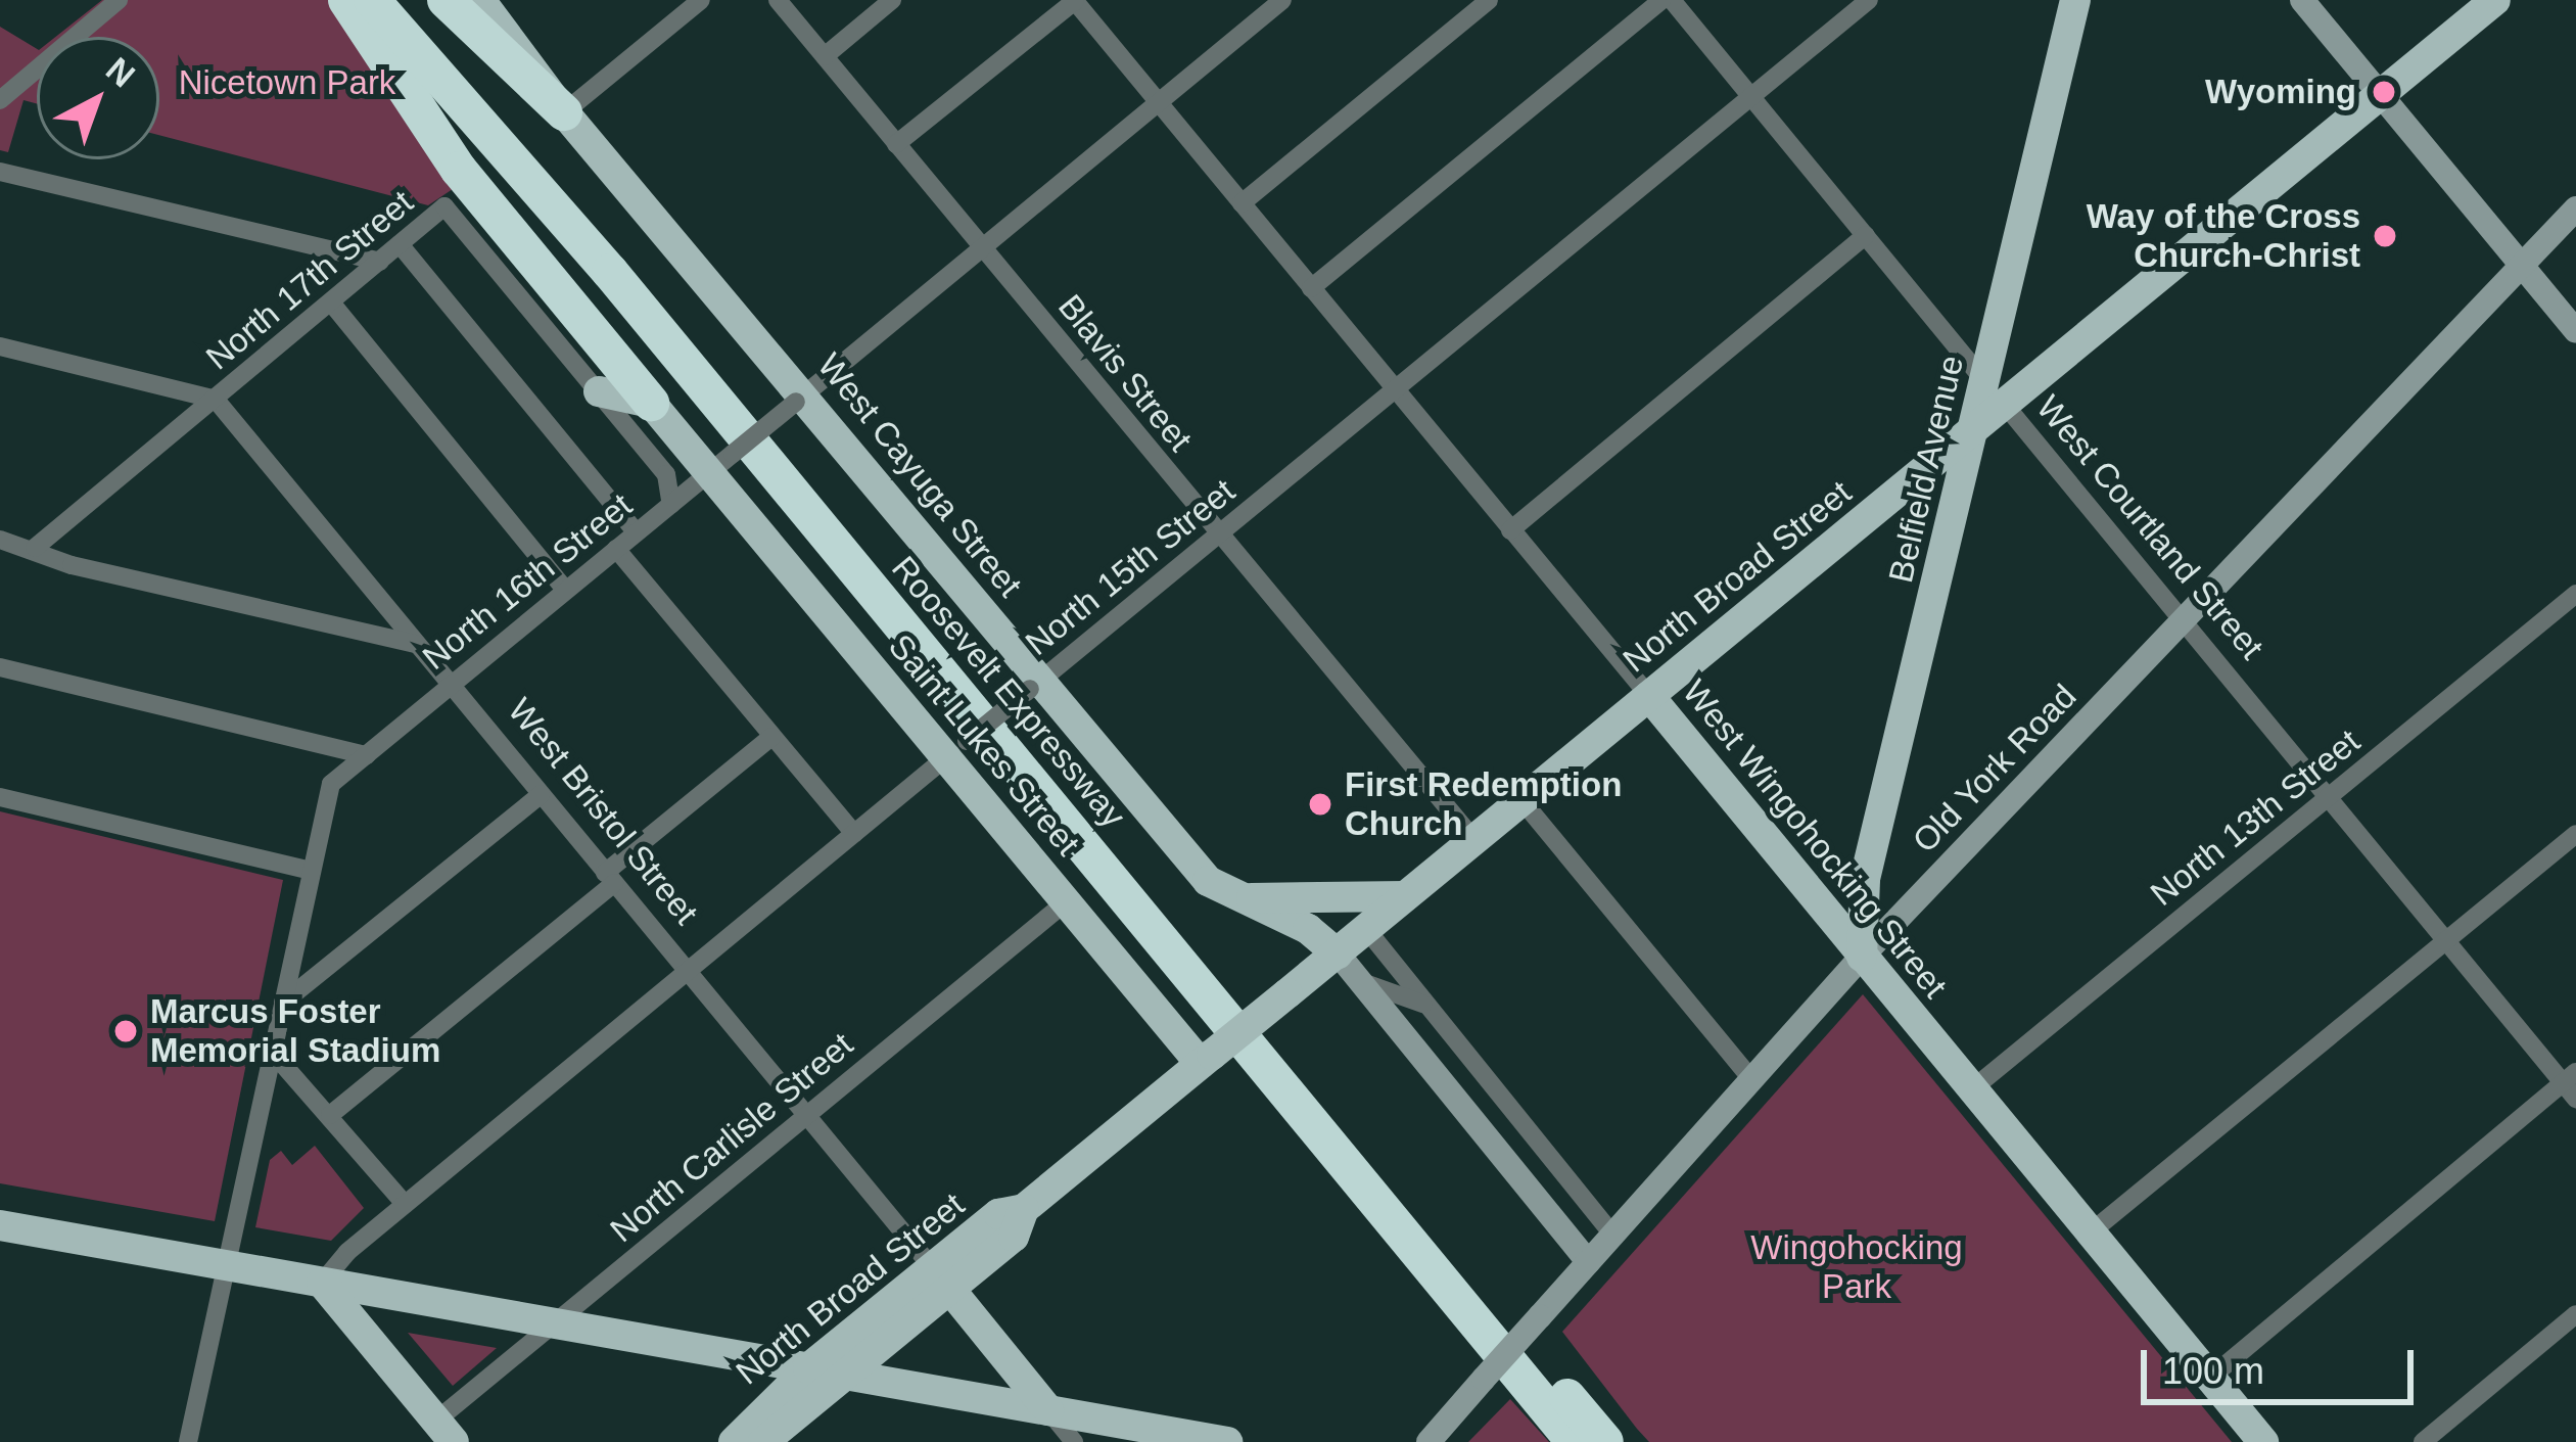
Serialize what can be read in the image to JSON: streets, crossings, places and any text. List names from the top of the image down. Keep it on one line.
{"streets":{"highway":["Roosevelt Expressway"],"main road":["Belfield Avenue","West Cayuga Street","North Broad Street","Saint Lukes Street","West Bristol Street","West Wingohocking Street"],"street":["North 17th Street","Blavis Street","West Courtland Street","North 15th Street","North 16th Street","Old York Road","North 13th Street","North Carlisle Street"]},"crossings":[["North 17th Street","North 16th Street"],["North 17th Street","West Bristol Street"],["Blavis Street","North 15th Street"],["Blavis Street","North Broad Street"],["Blavis Street","North 16th Street"],["Belfield Avenue","West Courtland Street"],["Belfield Avenue","North Broad Street"],["Belfield Avenue","Old York Road"],["Belfield Avenue","West Wingohocking Street"],["West Cayuga Street","North 15th Street"],["West Cayuga Street","North Broad Street"],["West Cayuga Street","North 16th Street"],["West Courtland Street","North 15th Street"],["West Courtland Street","Old York Road"],["West Courtland Street","North 13th Street"],["North 15th Street","Saint Lukes Street"],["North 15th Street","West Bristol Street"],["North 15th Street","West Wingohocking Street"],["North Broad Street","Saint Lukes Street"],["North Broad Street","West Bristol Street"],["North Broad Street","West Wingohocking Street"],["North 16th Street","Saint Lukes Street"],["North 16th Street","West Bristol Street"],["North 16th Street","West Wingohocking Street"],["Saint Lukes Street","North Carlisle Street"],["Old York Road","West Wingohocking Street"],["West Bristol Street","North Carlisle Street"],["North 13th Street","West Wingohocking Street"]],"parks":["Nicetown Park","Wingohocking Park"],"places":["Wyoming","Way of the Cross Church-Christ","First Redemption Church","Marcus Foster Memorial Stadium"],"scale_bar":"100 m","north":"top right"}
